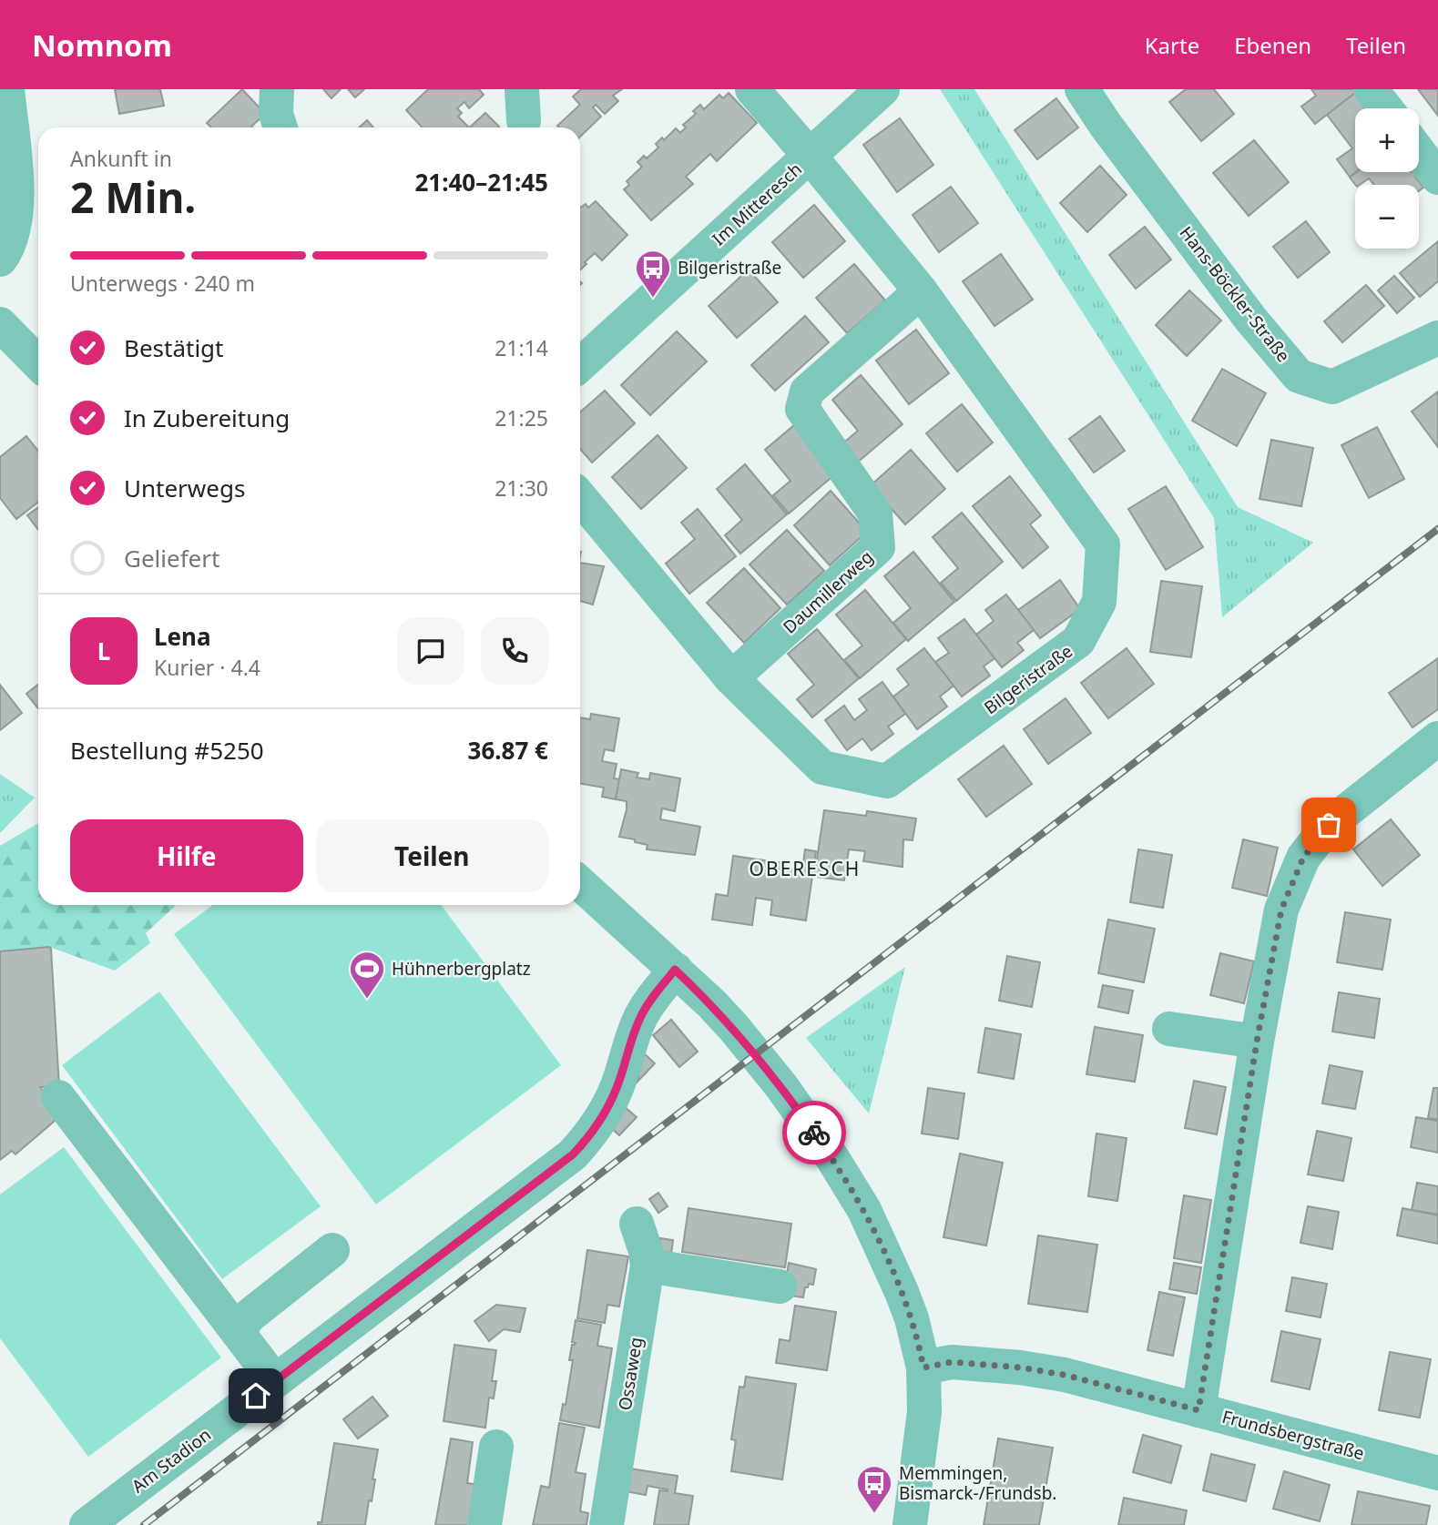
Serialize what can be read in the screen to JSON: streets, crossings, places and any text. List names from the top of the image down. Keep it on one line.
{"streets":{"street":["Im Mitteresch","Hans-Böckler-Straße","Daumillerweg","Bilgeristraße","Ossaweg","Frundsbergstraße","Am Stadion"]},"crossings":[["Im Mitteresch","Bilgeristraße"],["Daumillerweg","Bilgeristraße"]],"districts":["OBERESCH"],"places":{"bus stop":["Bilgeristraße","Memmingen, Bismarck-/Frundsb."],"sports":["Hühnerbergplatz"]},"page":{"header":"Nomnom","nav":["Karte","Ebenen","Teilen"],"map_buttons":["+","−"],"heading":["2 Min.","Ankunft in","21:40–21:45"],"panel":["Lena","Kurier · 4.4","Bestellung #5250","36.87 €"],"bar":"Unterwegs · 240 m","list":[["Bestätigt","21:14"],["In Zubereitung","21:25"],["Unterwegs","21:30"],"Geliefert"],"round":"L","buttons":["Hilfe","Teilen"]}}
